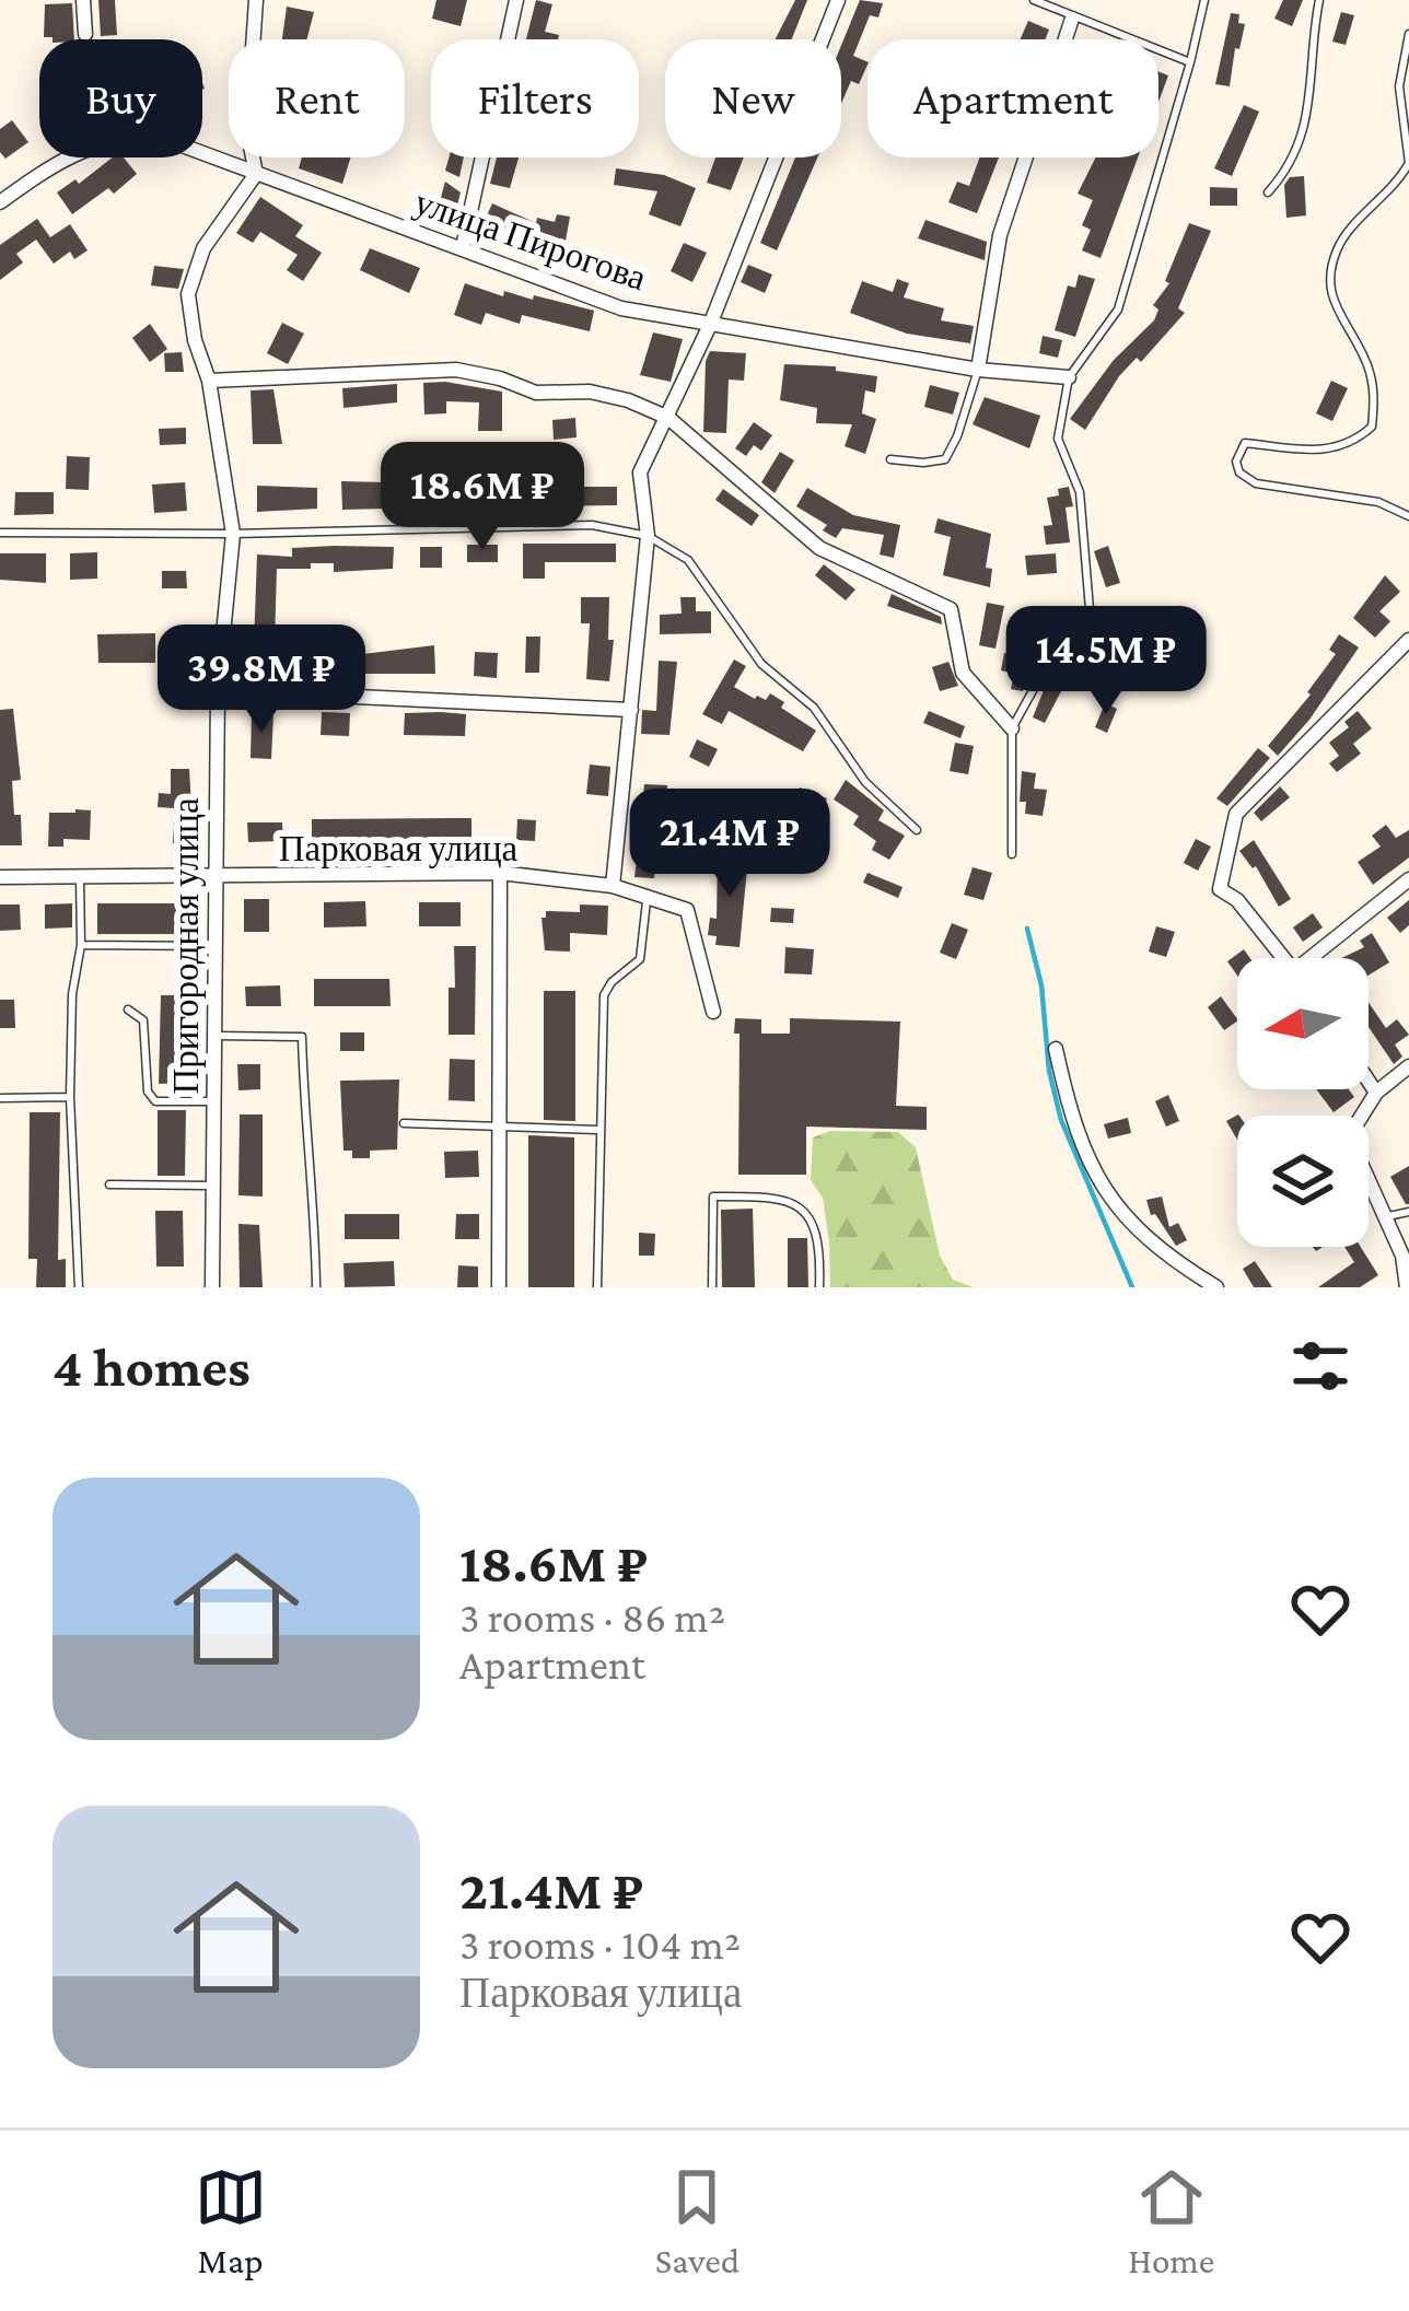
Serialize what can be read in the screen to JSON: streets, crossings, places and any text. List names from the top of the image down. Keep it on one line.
{"streets":{"street":["улица Пирогова","Парковая улица","Пригородная улица"]},"crossings":[["улица Пирогова","Пригородная улица"],["Парковая улица","Пригородная улица"]],"north":"left","page":{"chip":["Buy","Rent","Filters","New","Apartment"],"price":["18.6M ₽","14.5M ₽","39.8M ₽","21.4M ₽"],"heading":"4 homes","list":[{"name":"18.6M ₽","note":"3 rooms · 86 m² · Apartment"},{"name":"21.4M ₽","note":"3 rooms · 104 m² · Парковая улица"}],"tabs":["Map","Saved","Home"]}}
